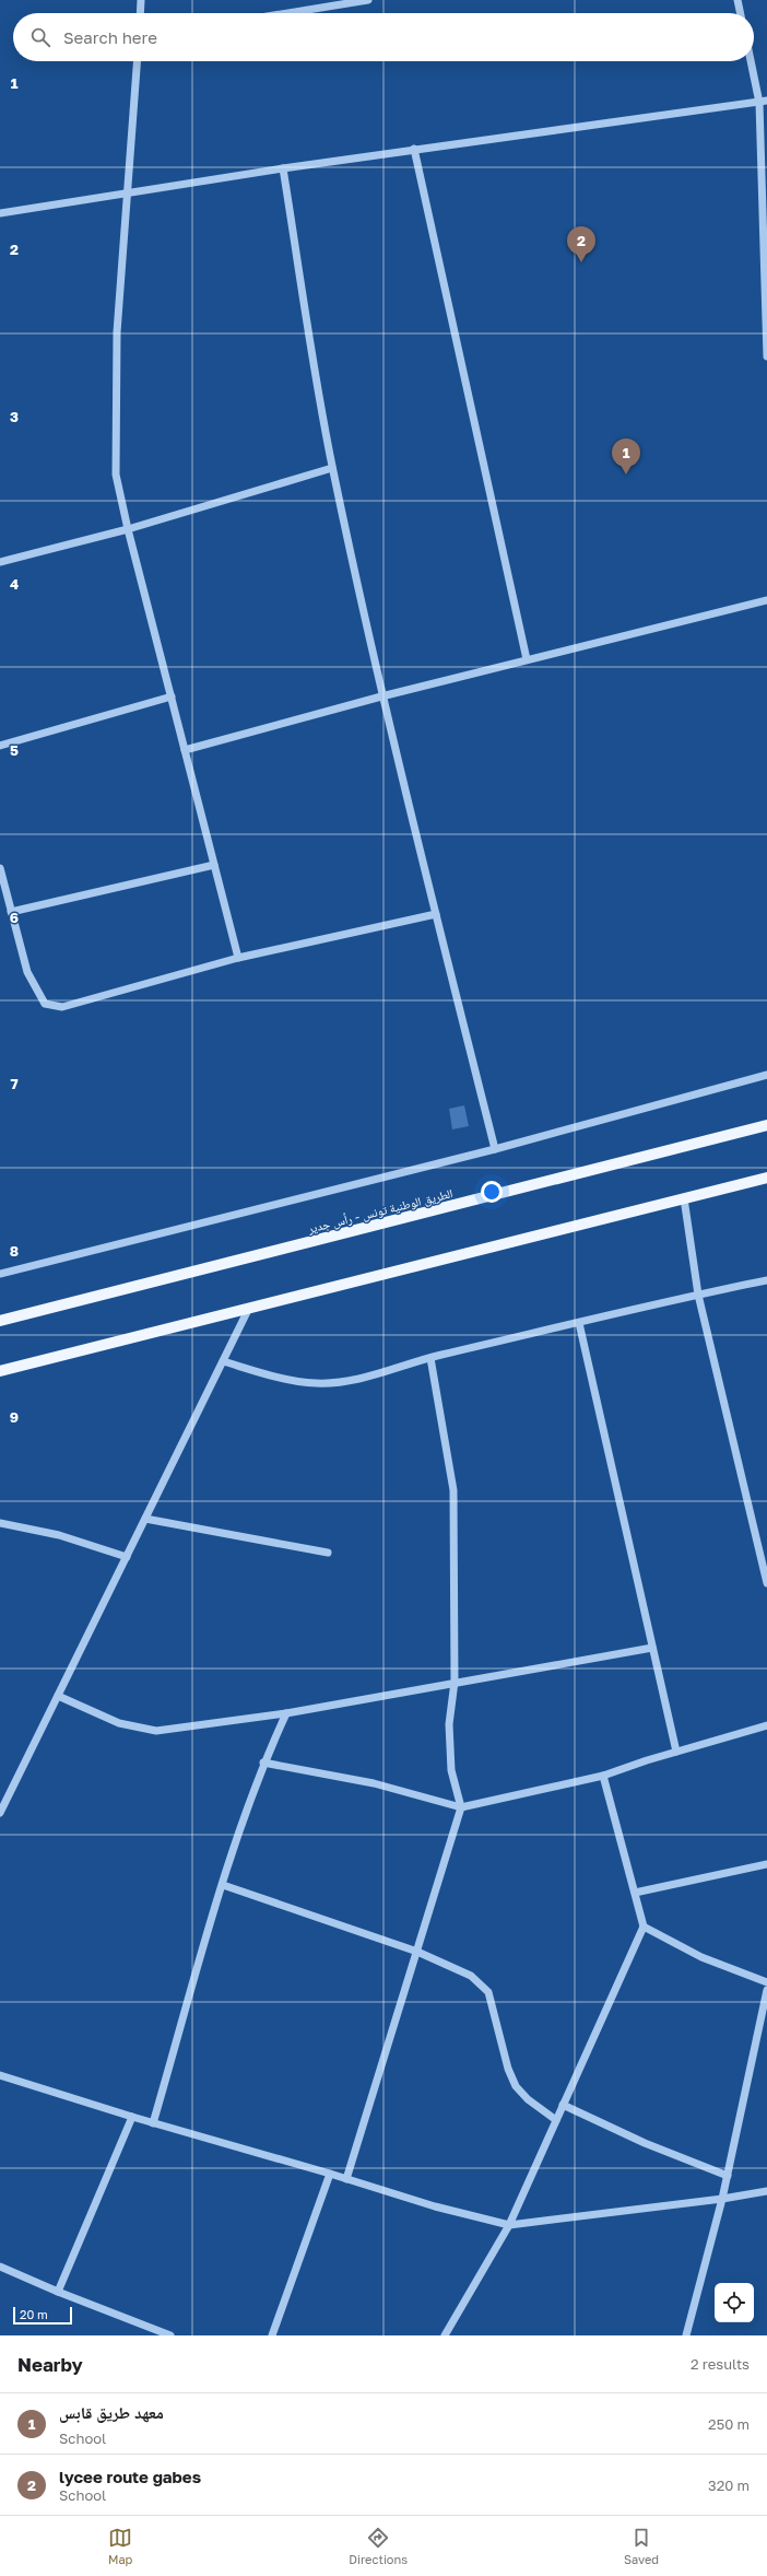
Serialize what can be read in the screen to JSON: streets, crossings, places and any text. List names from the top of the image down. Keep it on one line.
{"streets":{"main road":["الطريق الوطنية تونس - رأس جدير"]},"scale_bar":"20 m","page":{"search":"Search here","pins":["2","1"],"scale":"20 m","heading":["Nearby","2 results"],"list":[{"mark":"1","name":"معهد طريق قابس","note":"School","value":"250 m"},{"mark":"2","name":"lycee route gabes","note":"School","value":"320 m"}],"nav":["Map","Directions","Saved"]},"grid":{"rows":["1","2","3","4","5","6","7","8","9"]}}
